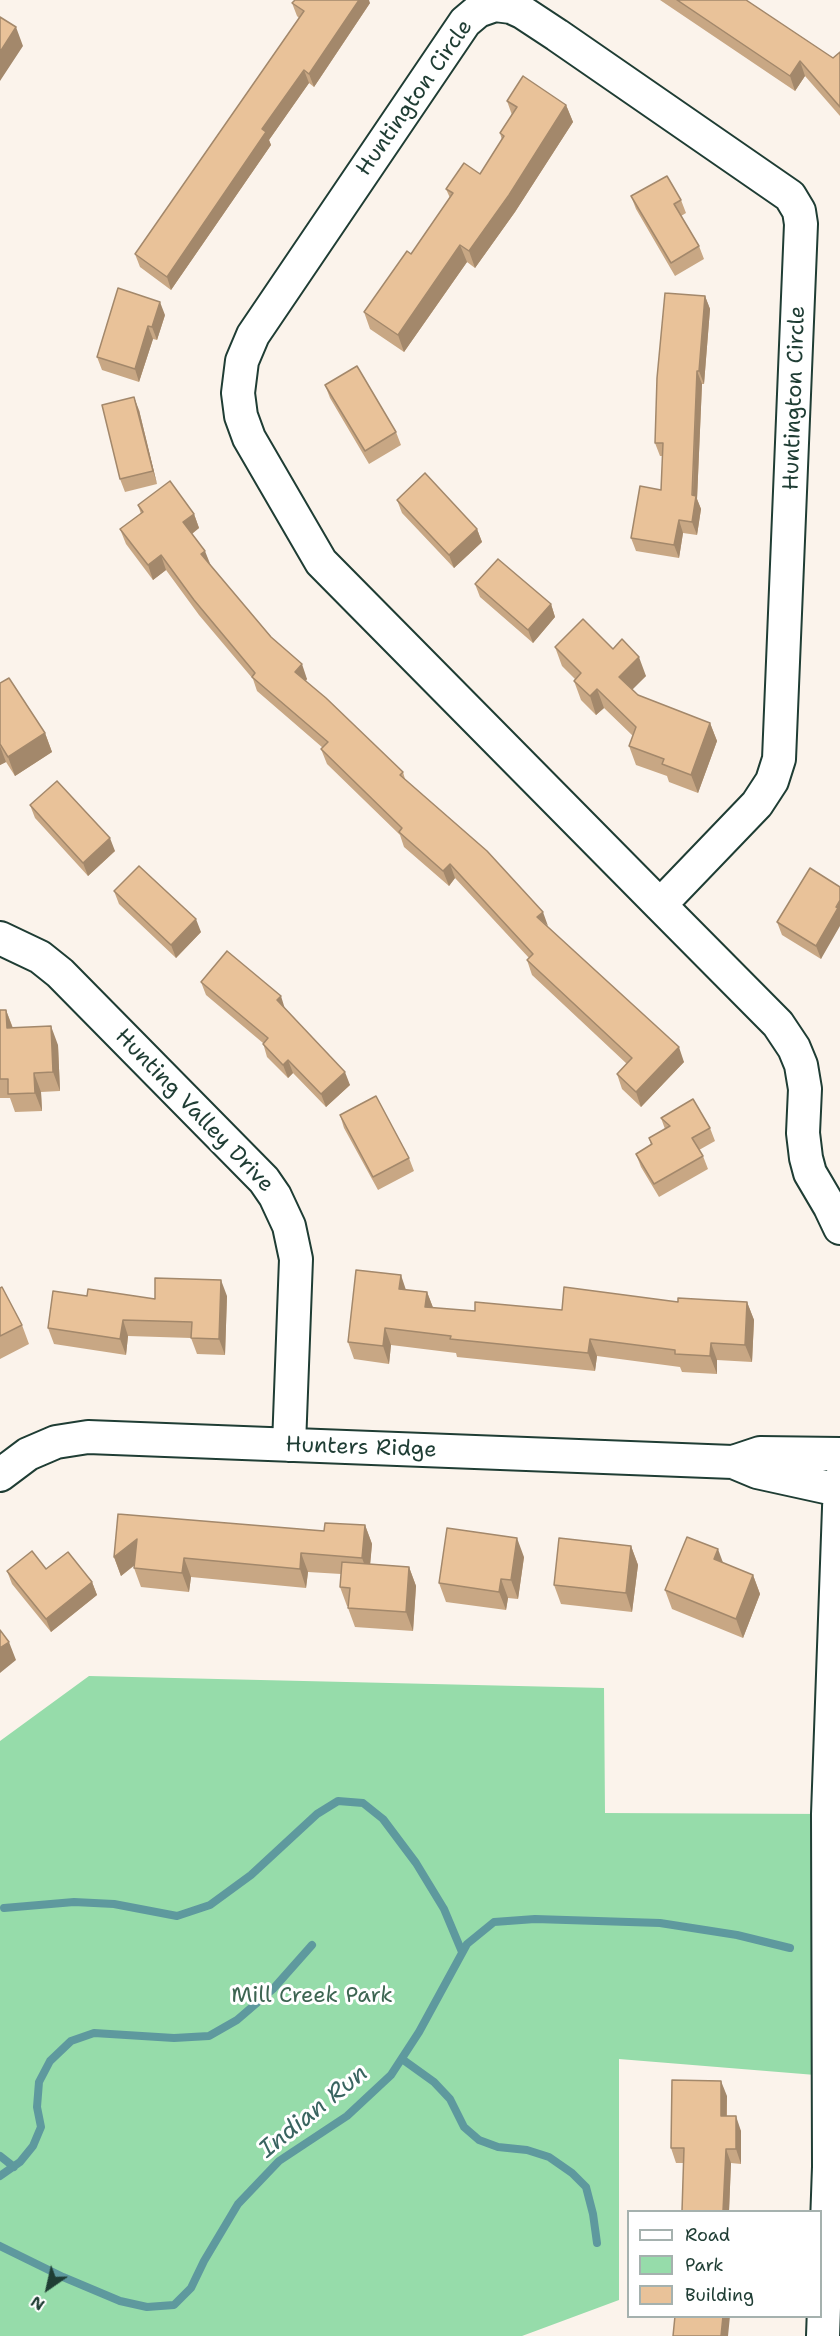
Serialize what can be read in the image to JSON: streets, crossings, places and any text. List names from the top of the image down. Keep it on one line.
{"streets":{"street":["Huntington Circle","Hunting Valley Drive","Hunters Ridge"]},"crossings":[["Hunting Valley Drive","Hunters Ridge"]],"water":["Indian Run"],"parks":["Mill Creek Park"],"legend":["Road","Park","Building"],"north":"bottom left"}
